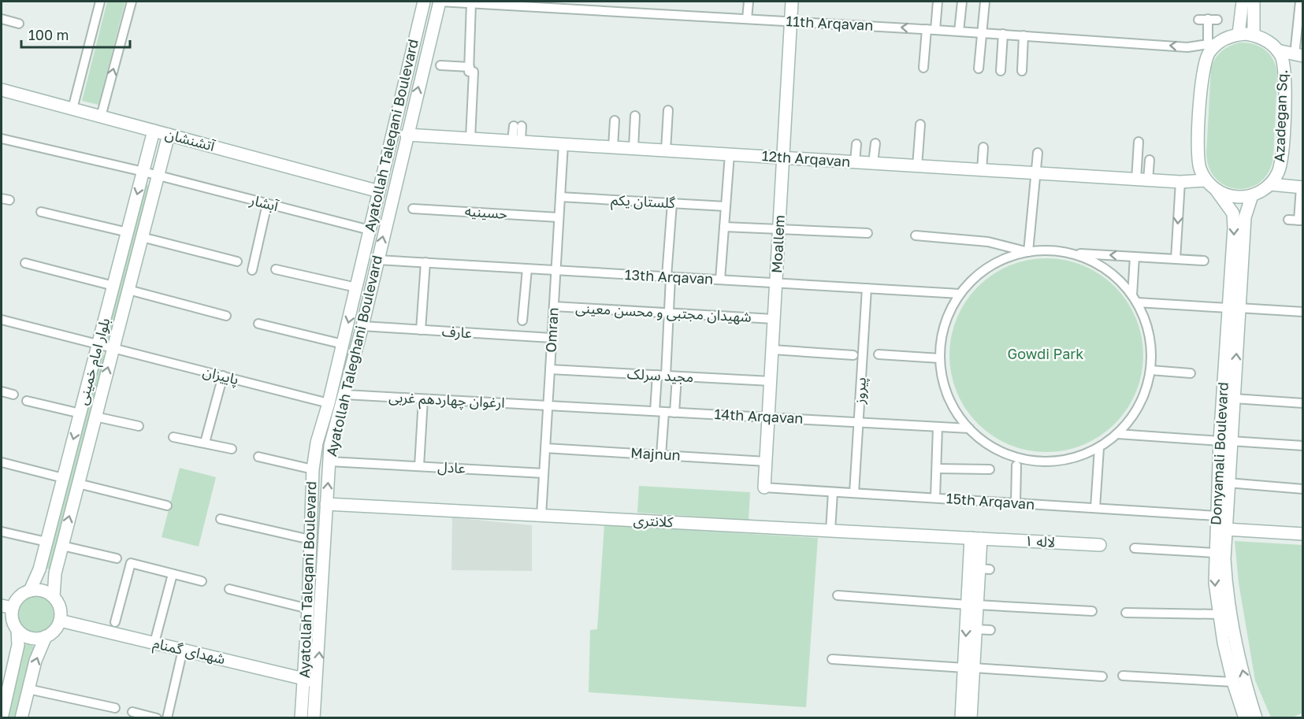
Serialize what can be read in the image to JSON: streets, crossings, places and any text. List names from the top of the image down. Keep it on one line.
{"streets":{"street":["11th Arqavan","Azadegan Sq.","Ayatollah Taleqani Boulevard","آتشنشان","12th Arqavan","گلستان یکم","آبشار","حسینیه","Moallem","13th Arqavan","شهیدان مجتبی و محسن معینی","Omran","عارف","Ayatollah Taleghani Boulevard","بلوار امام خمینی","پاییزان","مجید سرلک","پیروز","ارغوان چهاردهم غربی","14th Arqavan","Donyamali Boulevard","Majnun","عادل","15th Arqavan","کلانتری","لاله ۱","شهدای گمنام"]},"crossings":[["11th Arqavan","Azadegan Sq."],["11th Arqavan","Moallem"],["11th Arqavan","Ayatollah Taleghani Boulevard"],["Ayatollah Taleqani Boulevard","آتشنشان"],["Ayatollah Taleqani Boulevard","آبشار"],["Ayatollah Taleqani Boulevard","پاییزان"],["Ayatollah Taleqani Boulevard","شهدای گمنام"],["آتشنشان","بلوار امام خمینی"],["12th Arqavan","Moallem"],["12th Arqavan","Omran"],["12th Arqavan","Ayatollah Taleghani Boulevard"],["گلستان یکم","Omran"],["آبشار","بلوار امام خمینی"],["حسینیه","Omran"],["Moallem","13th Arqavan"],["Moallem","شهیدان مجتبی و محسن معینی"],["Moallem","مجید سرلک"],["Moallem","14th Arqavan"],["Moallem","Majnun"],["Moallem","15th Arqavan"],["13th Arqavan","Omran"],["13th Arqavan","Ayatollah Taleghani Boulevard"],["13th Arqavan","پیروز"],["شهیدان مجتبی و محسن معینی","Omran"],["Omran","عارف"],["Omran","مجید سرلک"],["Omran","ارغوان چهاردهم غربی"],["Omran","14th Arqavan"],["Omran","Majnun"],["Omran","عادل"],["Omran","کلانتری"],["عارف","Ayatollah Taleghani Boulevard"],["Ayatollah Taleghani Boulevard","ارغوان چهاردهم غربی"],["Ayatollah Taleghani Boulevard","عادل"],["Ayatollah Taleghani Boulevard","کلانتری"],["Ayatollah Taleghani Boulevard","شهدای گمنام"],["بلوار امام خمینی","پاییزان"],["بلوار امام خمینی","شهدای گمنام"],["پیروز","14th Arqavan"],["پیروز","15th Arqavan"],["ارغوان چهاردهم غربی","14th Arqavan"],["Donyamali Boulevard","15th Arqavan"],["کلانتری","لاله ۱"]],"one_way":["11th Arqavan"],"parks":["Gowdi Park"],"scale_bar":"100 m"}
